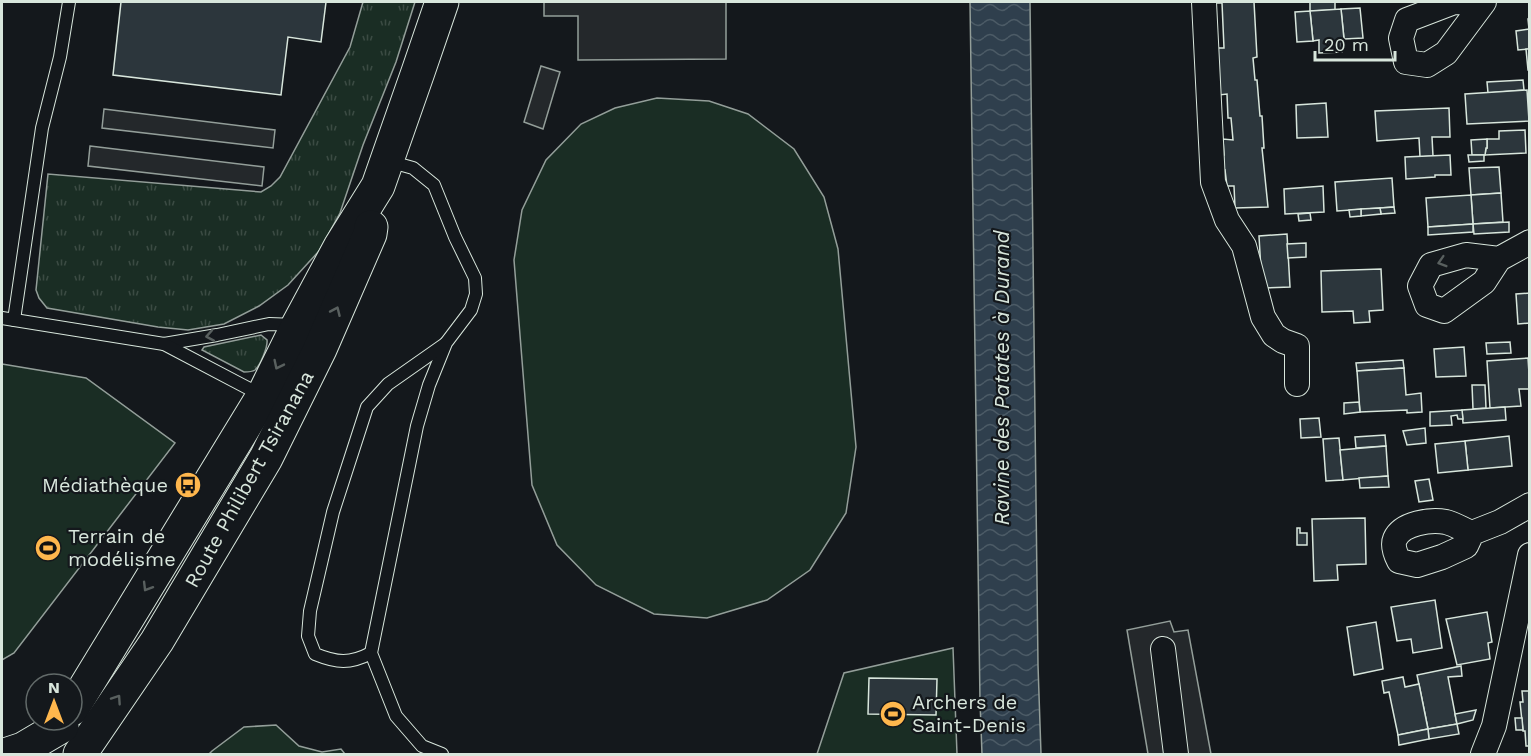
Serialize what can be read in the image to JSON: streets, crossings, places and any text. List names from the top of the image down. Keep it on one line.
{"streets":{"main road":["Route Philibert Tsiranana"]},"water":["Ravine des Patates à Durand"],"places":{"bus stop":["Médiathèque"],"sports":["Terrain de modélisme","Archers de Saint-Denis"]},"scale_bar":"20 m","north":"top"}
